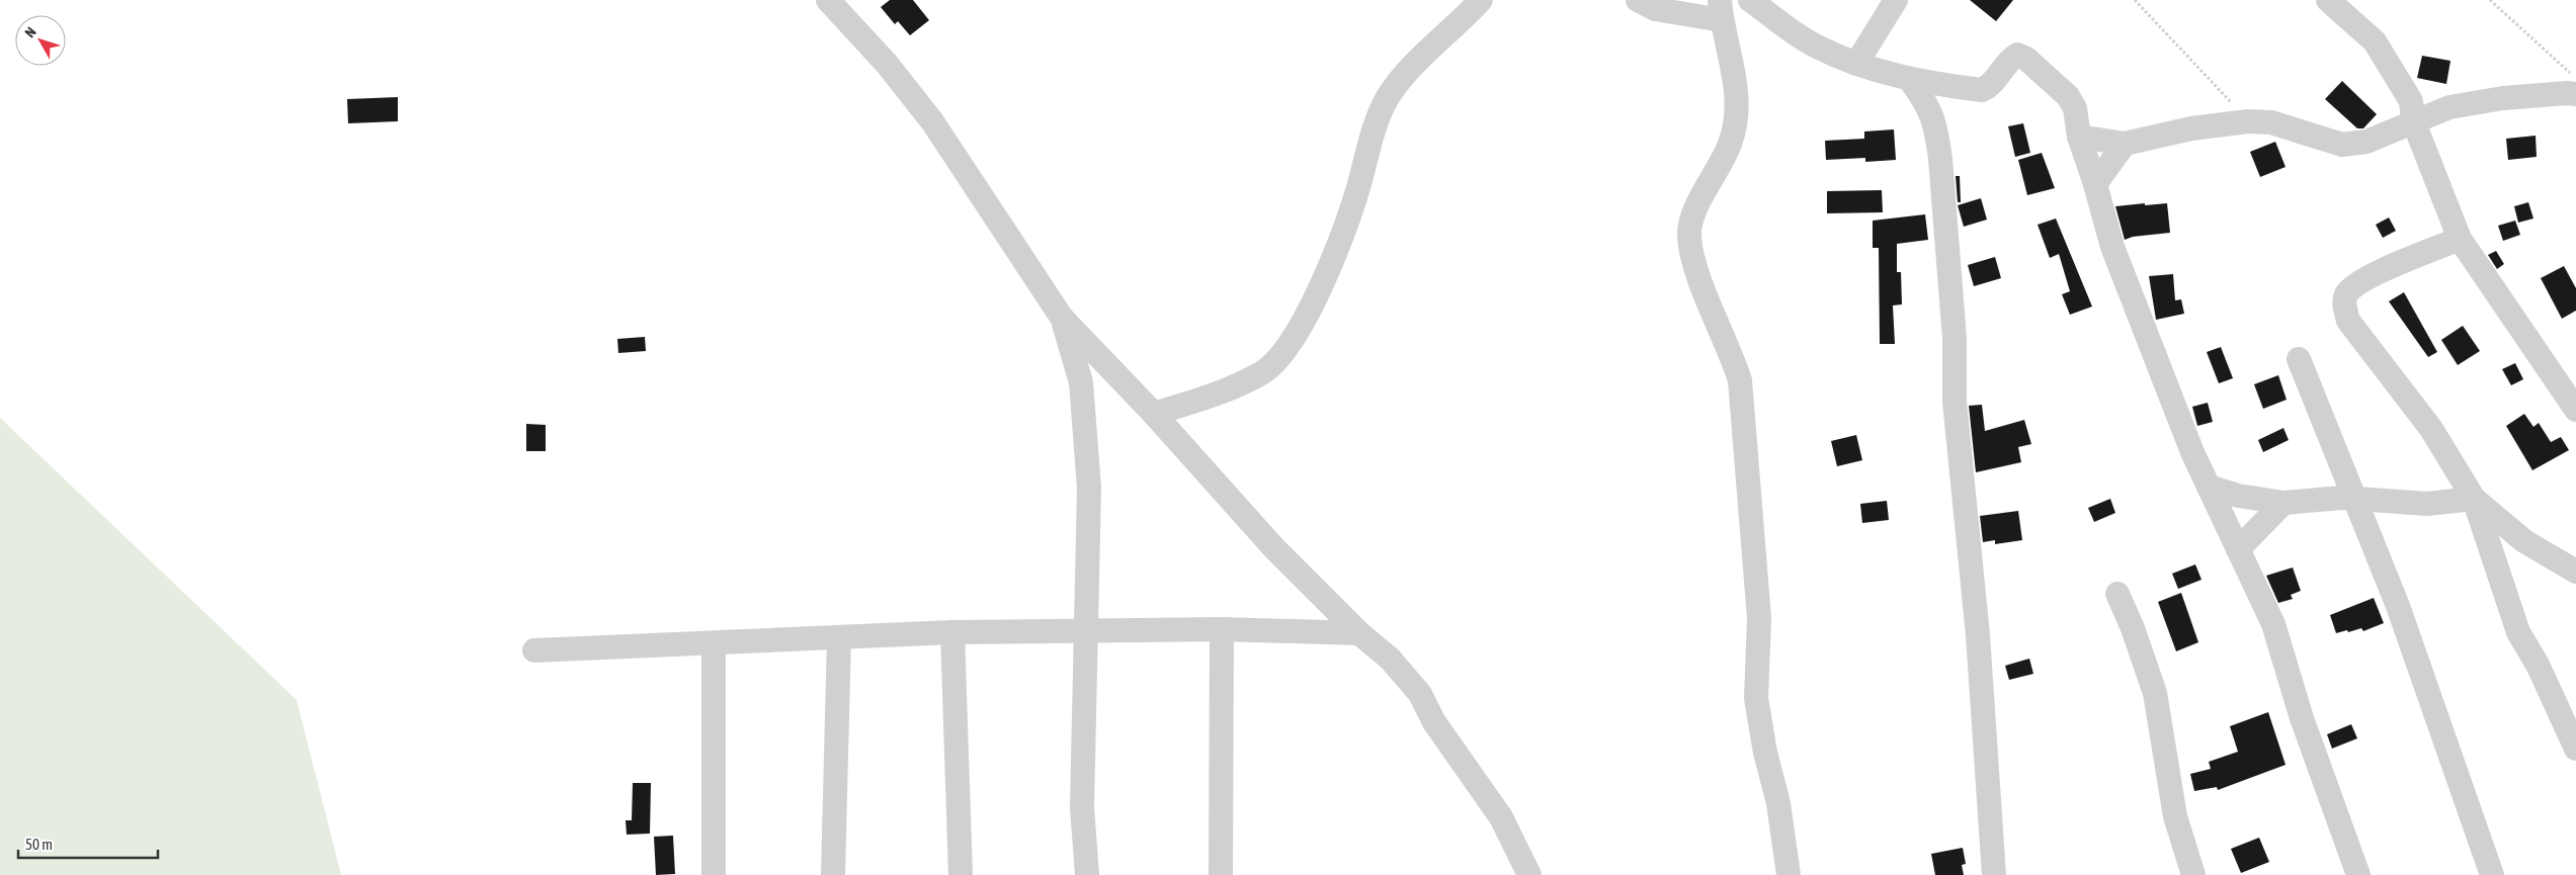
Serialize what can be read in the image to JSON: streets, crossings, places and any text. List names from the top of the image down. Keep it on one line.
{"scale_bar":"50 m","north":"top left"}
